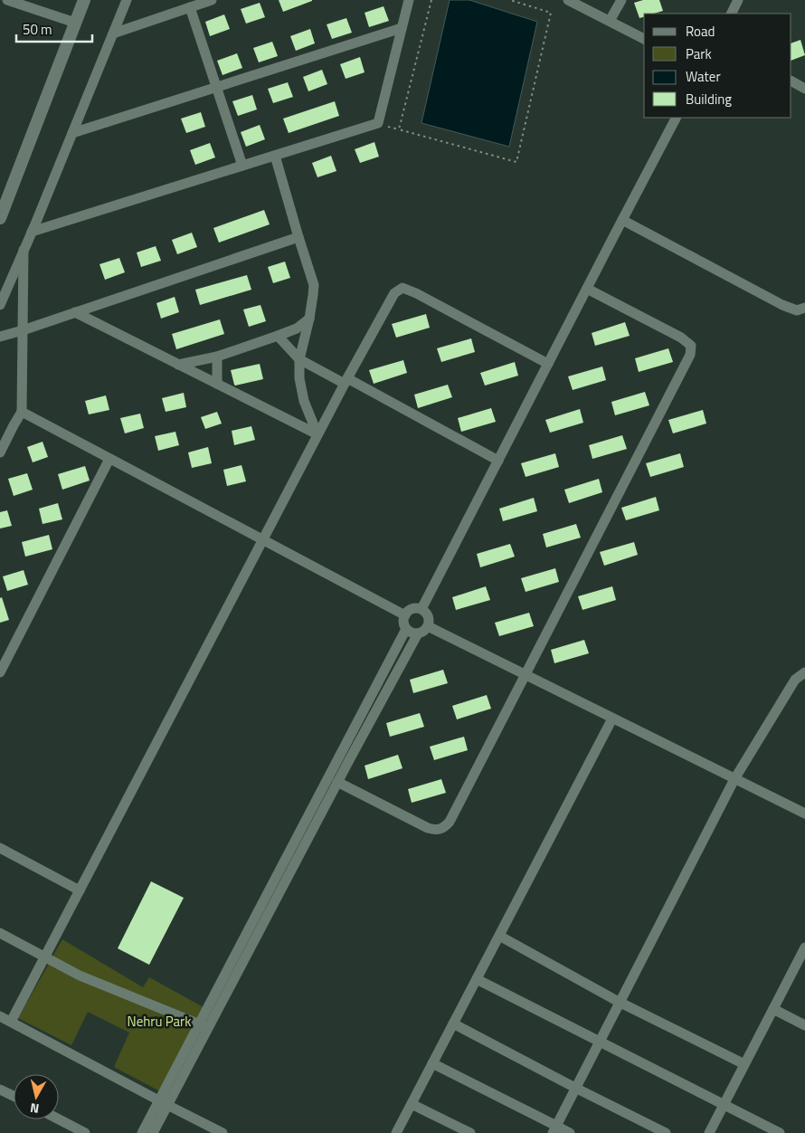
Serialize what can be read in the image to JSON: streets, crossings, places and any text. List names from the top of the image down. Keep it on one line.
{"parks":["Nehru Park"],"legend":["Road","Park","Water","Building"],"scale_bar":"50 m","north":"bottom"}
